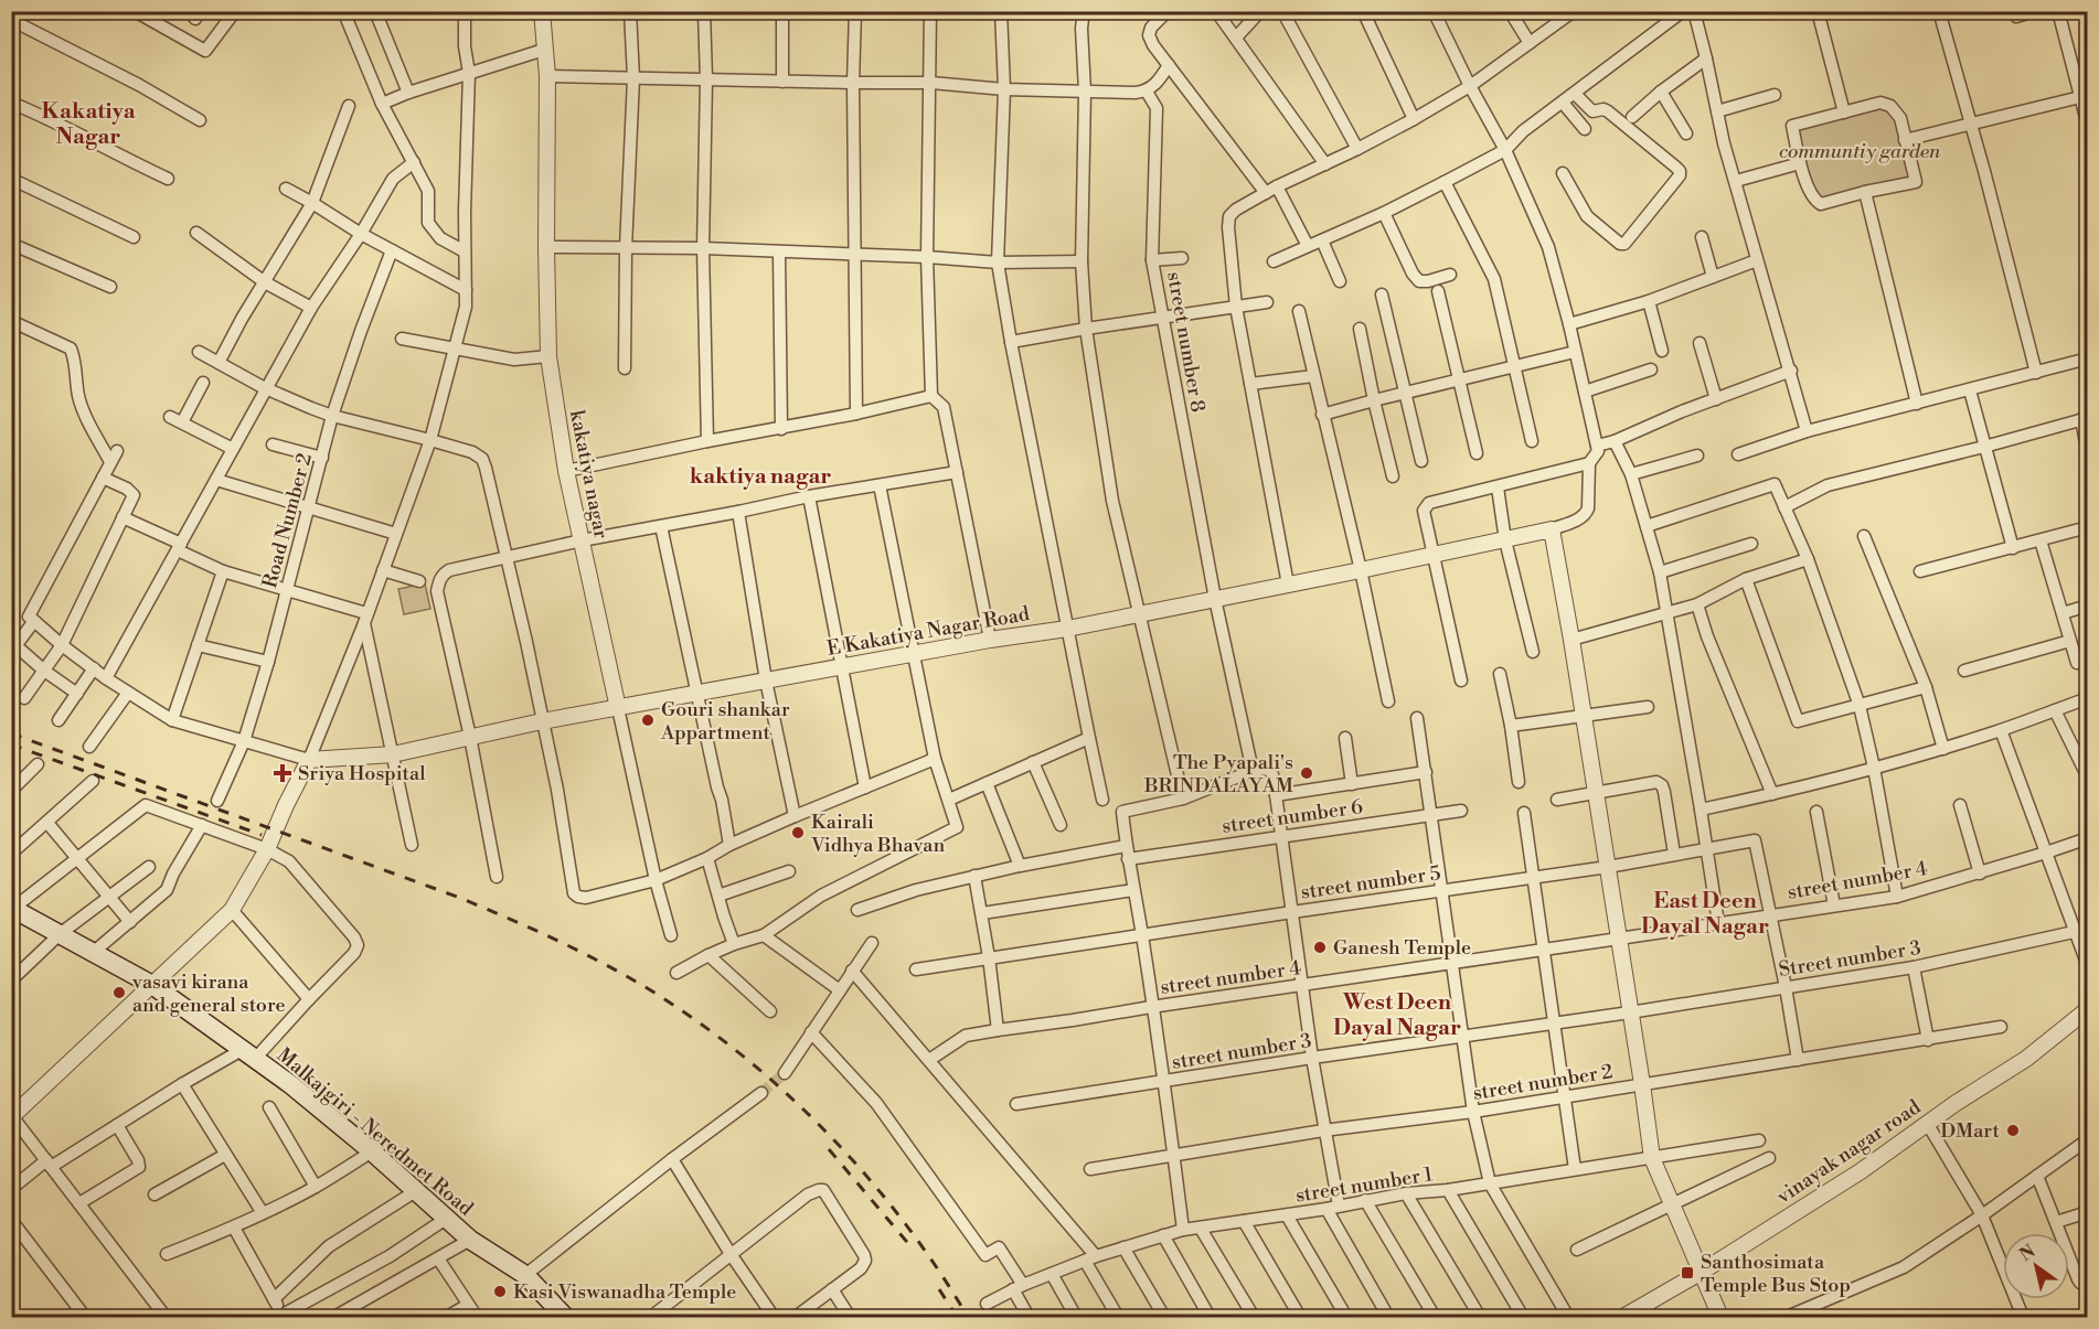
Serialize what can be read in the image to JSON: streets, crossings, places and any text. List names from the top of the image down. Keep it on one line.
{"streets":{"main road":["Malkajgiri - Neredmet Road"],"street":["street number 8","kakatiya nagar","Road Number 2","E Kakatiya Nagar Road","street number 6","street number 4","street number 5","Street number 3","street number 3","street number 2","vinayak nagar road","street number 1"]},"crossings":[["street number 8","E Kakatiya Nagar Road"],["kakatiya nagar","E Kakatiya Nagar Road"],["street number 4","street number 5"],["Street number 3","street number 3"]],"districts":["Kakatiya Nagar","kaktiya nagar","East Deen Dayal Nagar","West Deen Dayal Nagar"],"parks":["communtiy garden"],"places":{"other":["Gouri shankar Appartment","The Pyapali's BRINDALAYAM","Kairali Vidhya Bhavan","Ganesh Temple","vasavi kirana and general store","DMart","Kasi Viswanadha Temple"],"health":["Sriya Hospital"],"transit":["Santhosimata Temple Bus Stop"]},"north":"top left"}
